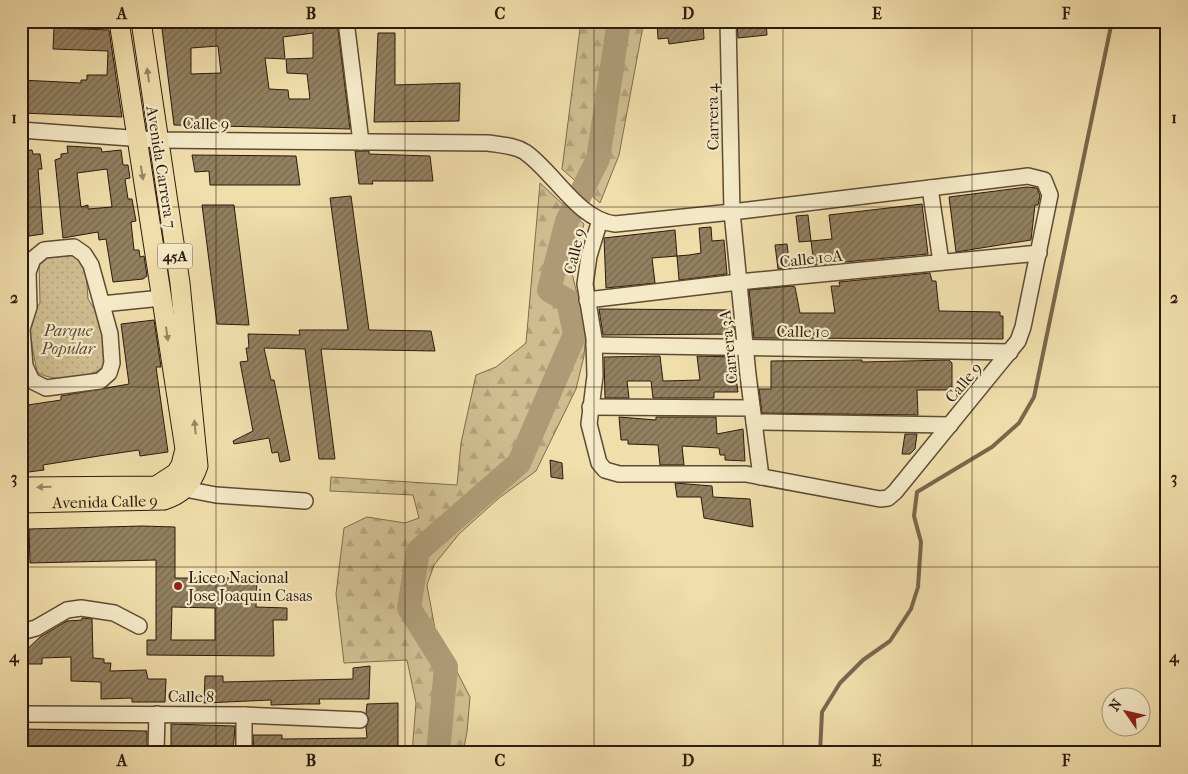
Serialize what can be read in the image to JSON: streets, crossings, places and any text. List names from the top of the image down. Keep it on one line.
{"streets":{"main road":["Avenida Carrera 7","45A","Avenida Calle 9"],"street":["Carrera 4","Calle 9","Calle 10A","Calle 10","Carrera 3A","Calle 8"]},"crossings":[["Carrera 4","Calle 9"],["Carrera 4","Carrera 3A"],["Calle 9","Avenida Carrera 7"],["Calle 9","Calle 10A"],["Calle 9","Calle 10"],["Calle 9","Carrera 3A"],["Avenida Carrera 7","Avenida Calle 9"],["Calle 10A","Carrera 3A"],["Calle 10","Carrera 3A"]],"parks":["Parque Popular"],"places":["Liceo Nacional Jose Joaquin Casas"],"north":"top left","grid":{"columns":["A","B","C","D","E","F"],"rows":["1","2","3","4"]}}
